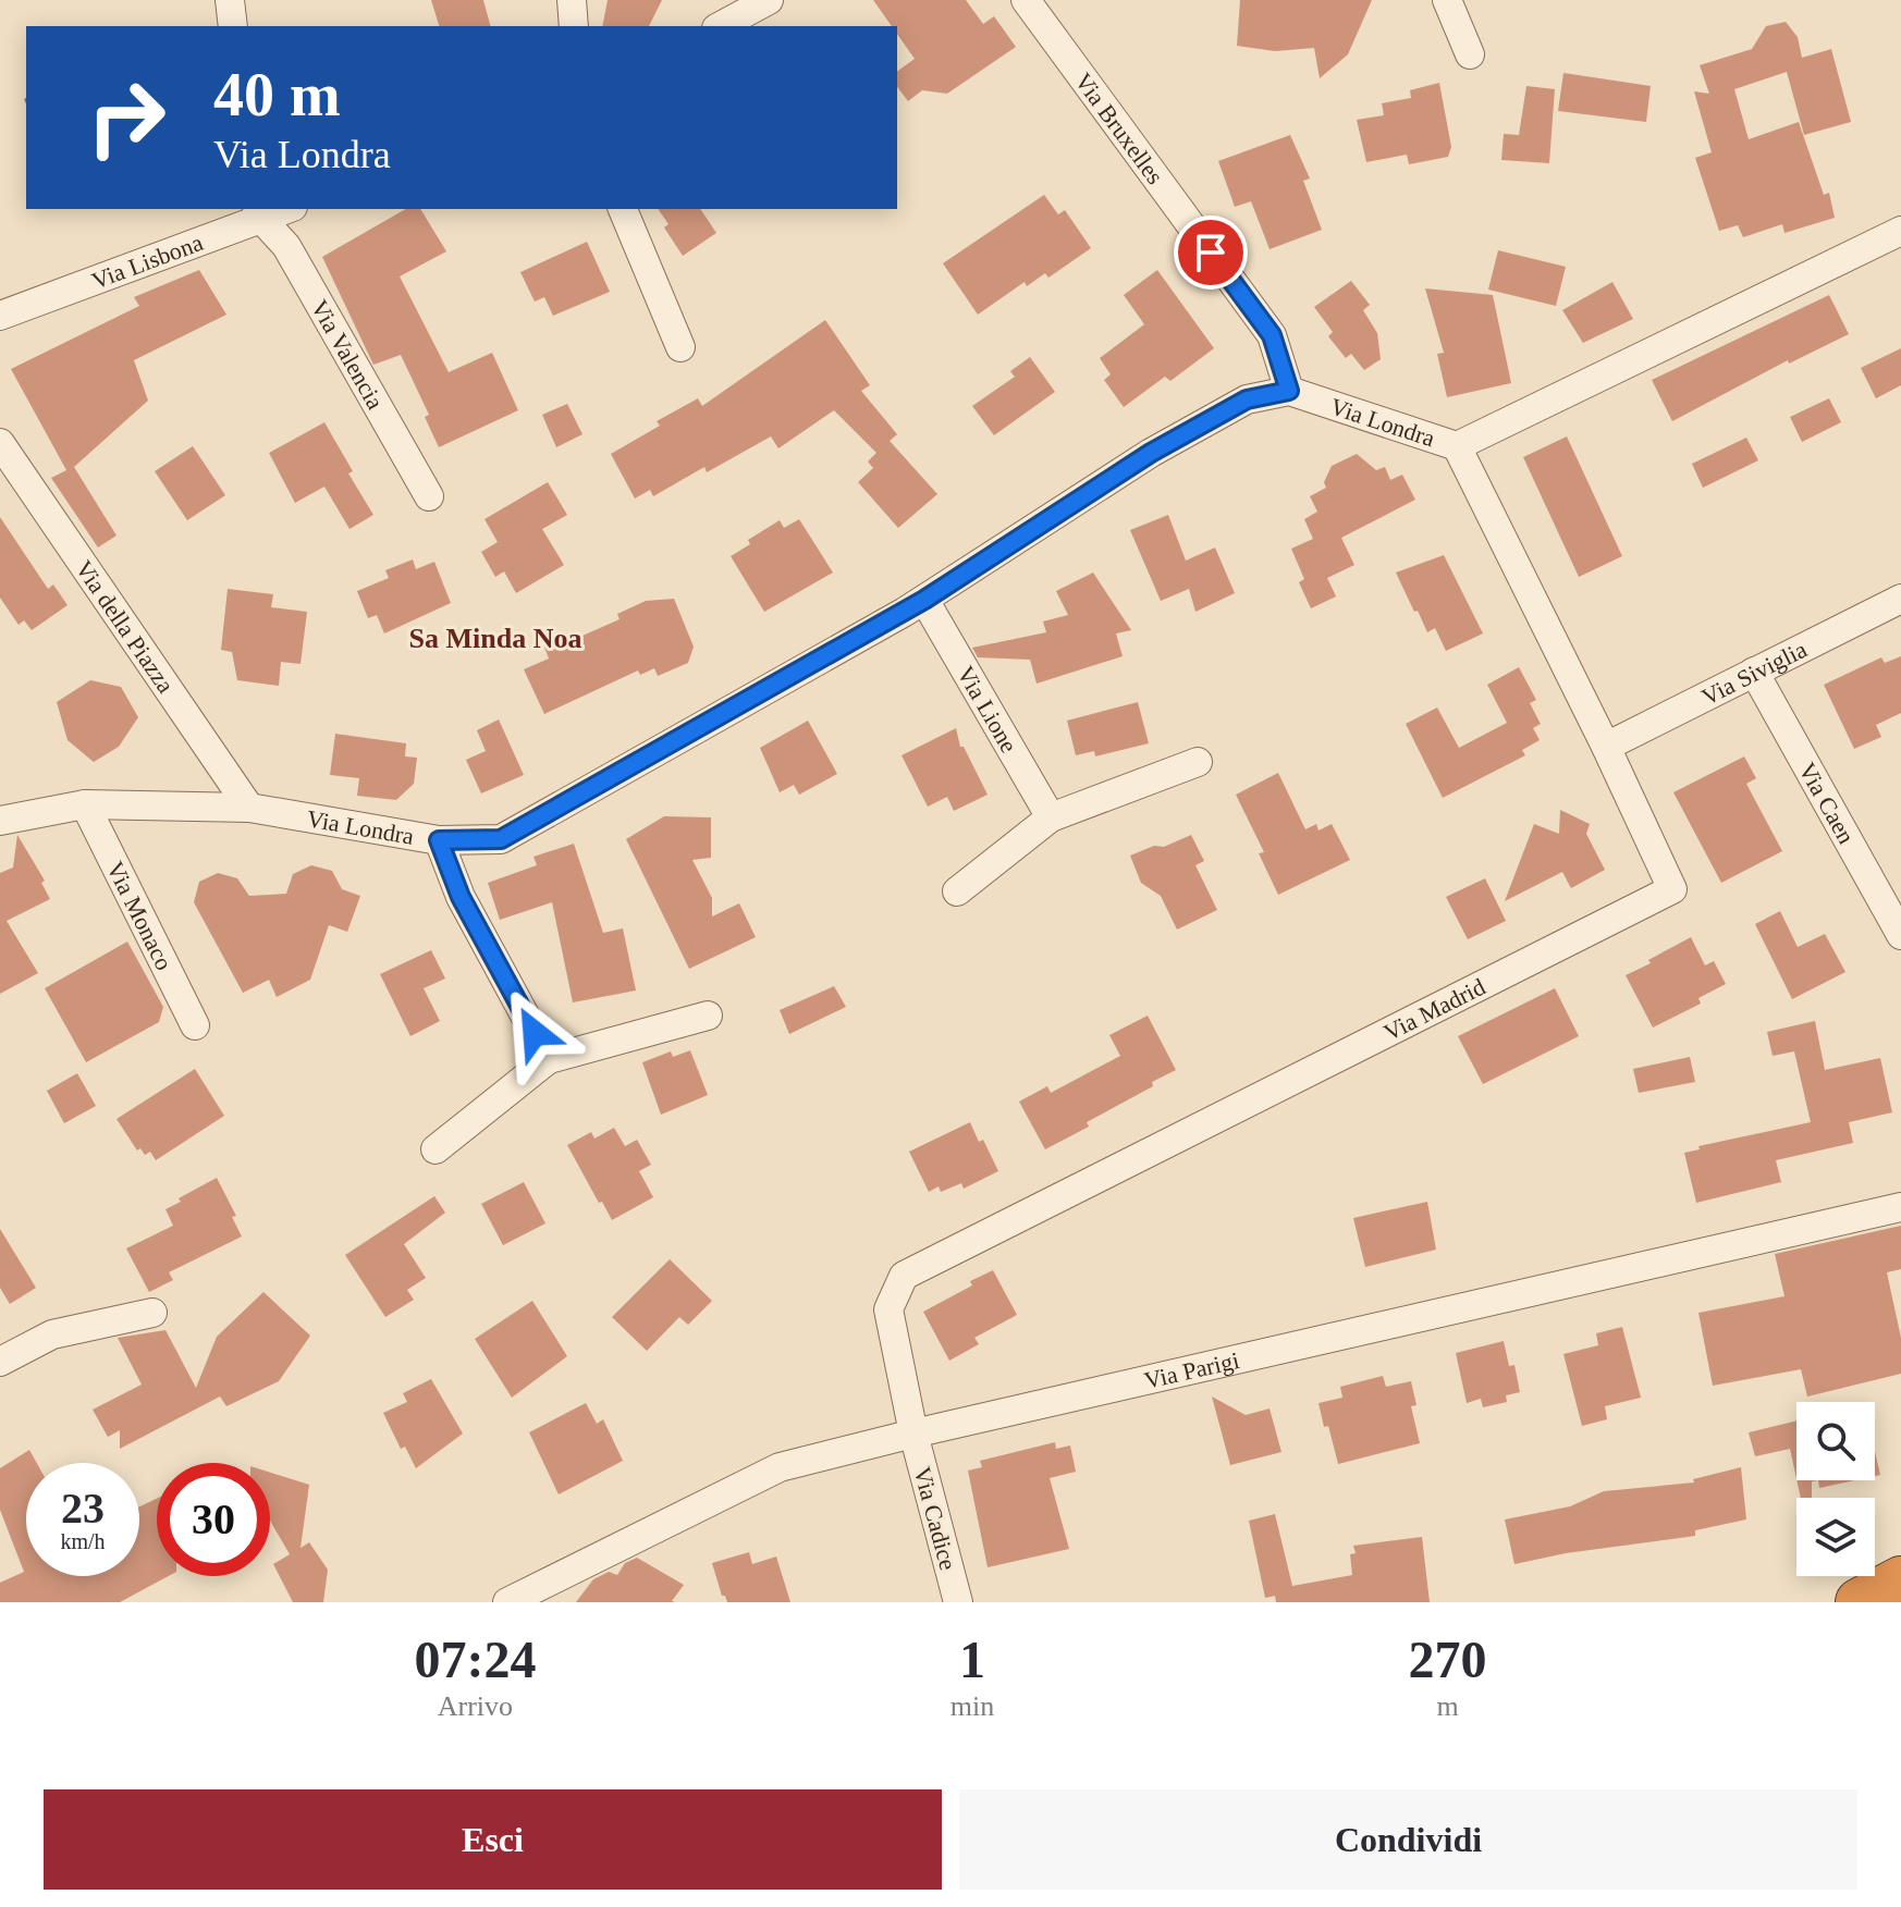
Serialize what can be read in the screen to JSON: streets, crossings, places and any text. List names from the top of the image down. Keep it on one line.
{"streets":{"street":["Via Bruxelles","Via Lisbona","Via Valencia","Via Londra","Via della Piazza","Via Siviglia","Via Lione","Via Caen","Via Monaco","Via Madrid","Via Parigi","Via Cadice"]},"crossings":[["Via Bruxelles","Via Londra"],["Via Lisbona","Via Valencia"],["Via Londra","Via della Piazza"],["Via Londra","Via Lione"],["Via Londra","Via Monaco"],["Via Londra","Via Madrid"],["Via Siviglia","Via Caen"],["Via Siviglia","Via Madrid"],["Via Madrid","Via Parigi"],["Via Madrid","Via Cadice"],["Via Parigi","Via Cadice"]],"districts":["Sa Minda Noa"],"page":{"turn":["40 m","Via Londra"],"speed":"23 km/h","limit":"30","eta":["07:24","Arrivo","1","min","270","m"],"buttons":["Esci","Condividi"]}}
